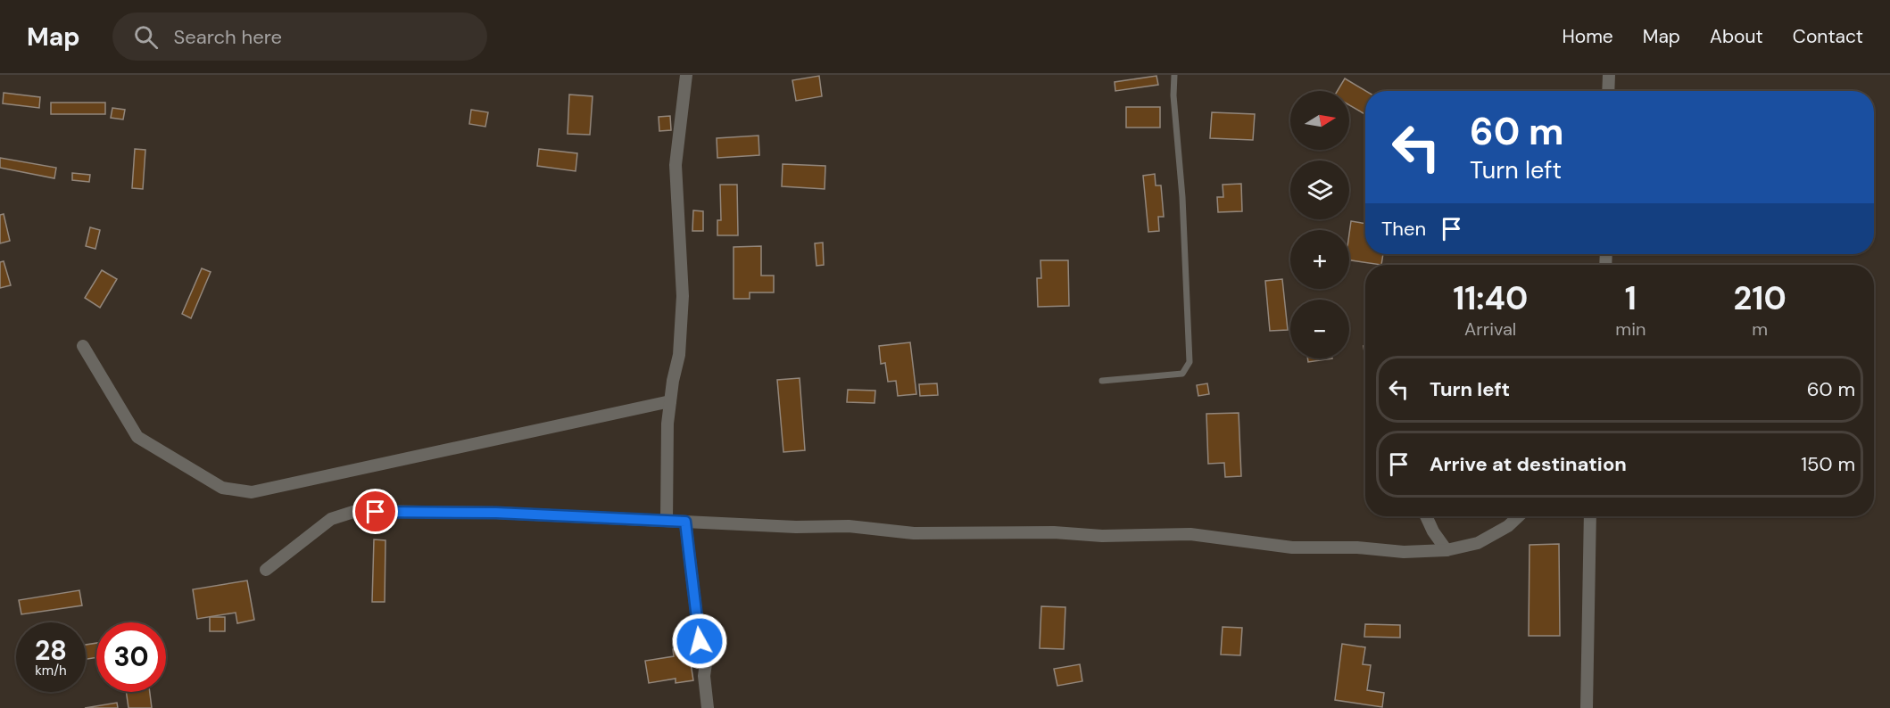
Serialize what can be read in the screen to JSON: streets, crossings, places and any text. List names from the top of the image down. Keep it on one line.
{"north":"right","page":{"header":"Map","search":"Search here","nav":["Home","Map","About","Contact"],"map_buttons":["+","−"],"turn":["60 m","Turn left"],"then":"Then","eta":["11:40","Arrival","1","min","210","m"],"list":[{"name":"Turn left","value":"60 m"},{"name":"Arrive at destination","value":"150 m"}],"speed":"28 km/h","limit":"30"}}
